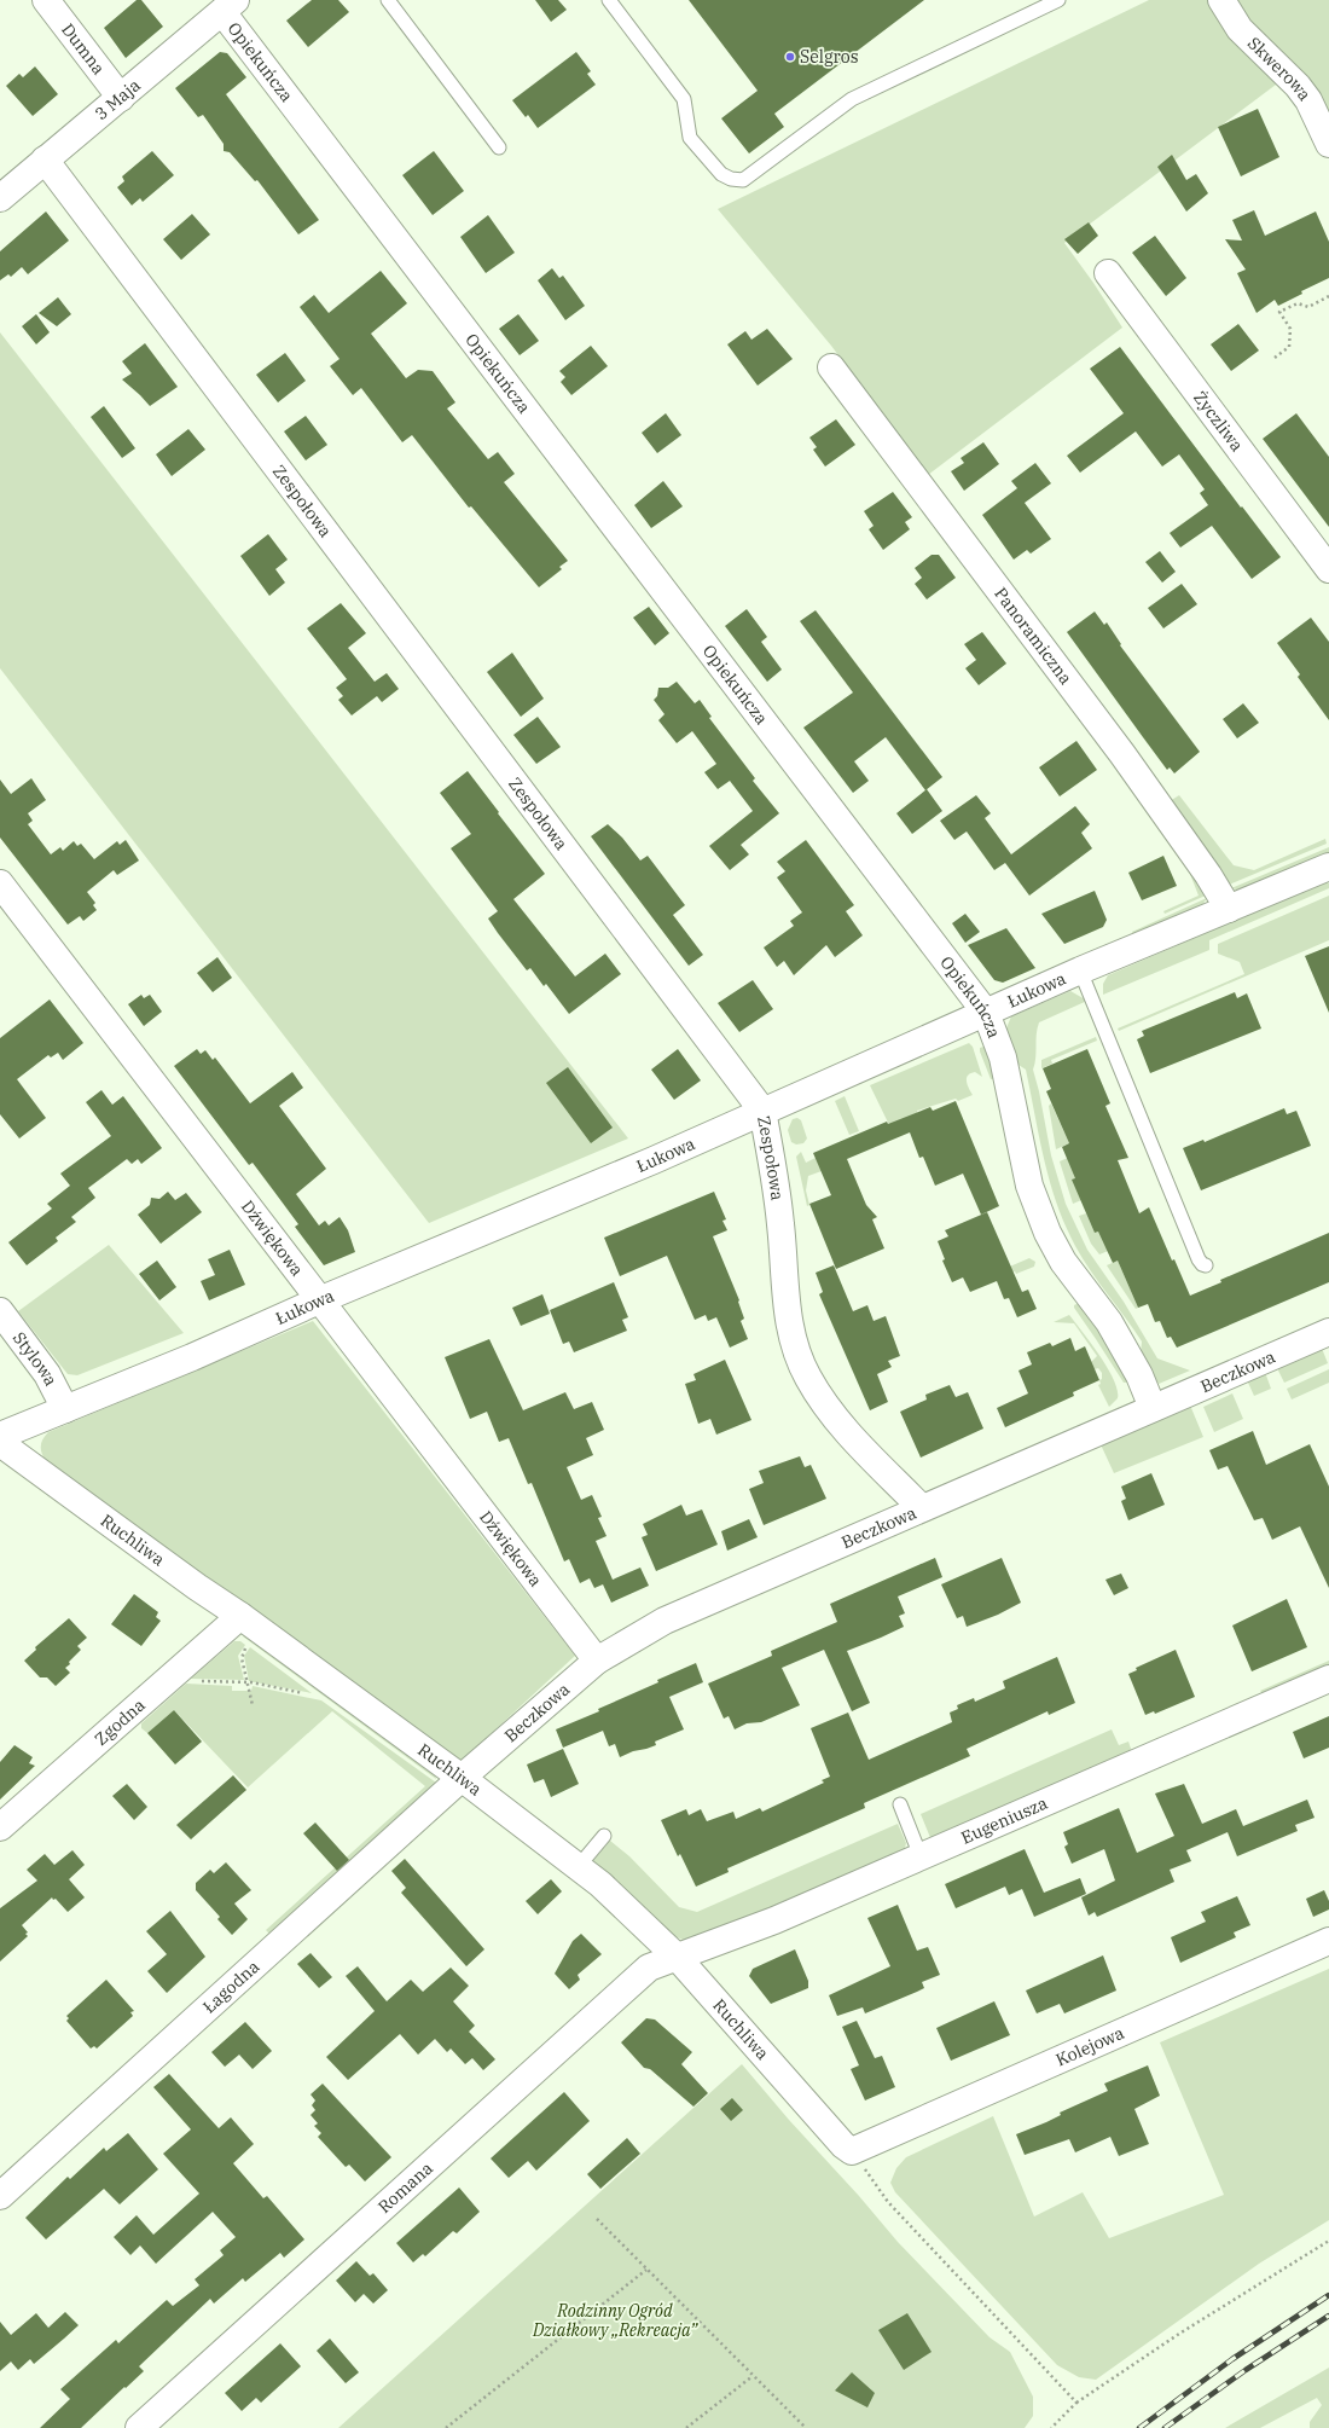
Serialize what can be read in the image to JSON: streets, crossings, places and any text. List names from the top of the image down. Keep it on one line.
{"streets":{"street":["Dumna","Opiekuńcza","Skwerowa","3 Maja","Życzliwa","Zespołowa","Panoramiczna","Łukowa","Dźwiękowa","Stylowa","Beczkowa","Ruchliwa","Zgodna","Eugeniusza","Łagodna","Kolejowa","Romana"]},"crossings":[["Dumna","3 Maja"],["Opiekuńcza","3 Maja"],["Opiekuńcza","Łukowa"],["Opiekuńcza","Beczkowa"],["3 Maja","Zespołowa"],["Zespołowa","Łukowa"],["Zespołowa","Beczkowa"],["Panoramiczna","Łukowa"],["Łukowa","Dźwiękowa"],["Łukowa","Stylowa"],["Dźwiękowa","Beczkowa"],["Beczkowa","Ruchliwa"],["Beczkowa","Łagodna"],["Ruchliwa","Zgodna"],["Ruchliwa","Eugeniusza"],["Ruchliwa","Łagodna"],["Ruchliwa","Kolejowa"],["Ruchliwa","Romana"],["Eugeniusza","Romana"]],"parks":["Rodzinny Ogród Działkowy „Rekreacja”"],"places":["Selgros"]}
